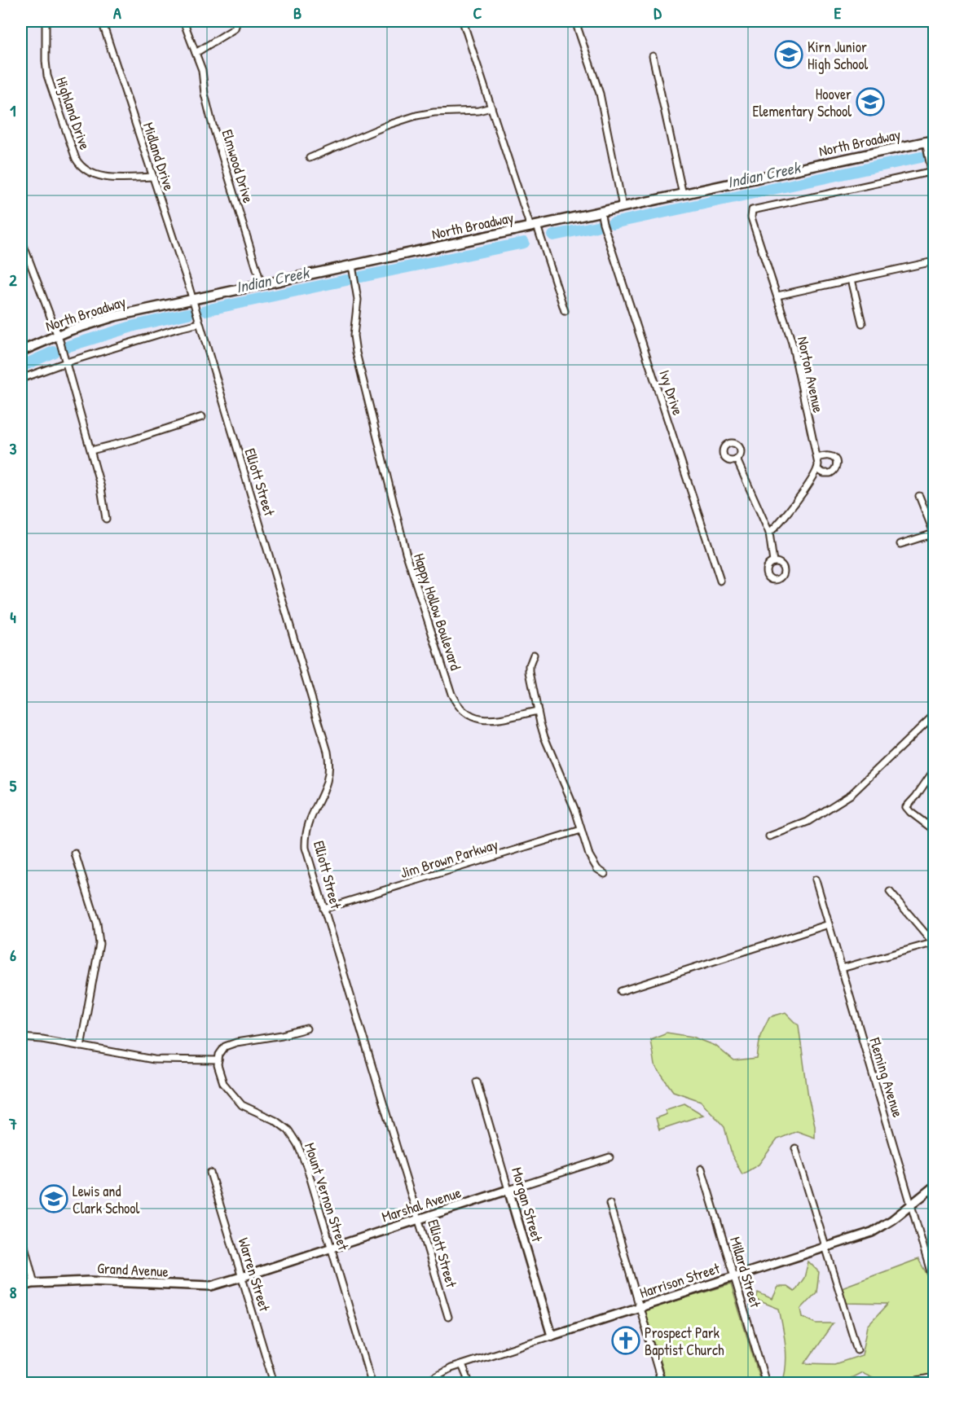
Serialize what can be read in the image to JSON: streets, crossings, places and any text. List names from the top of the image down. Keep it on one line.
{"streets":{"main road":["North Broadway"],"street":["Highland Drive","Midland Drive","Elmwood Drive","Norton Avenue","Ivy Drive","Elliott Street","Happy Hollow Boulevard","Jim Brown Parkway","Fleming Avenue","Mount Vernon Street","Marshal Avenue","Morgan Street","Grand Avenue","Millard Street","Warren Street","Harrison Street"]},"crossings":[["Highland Drive","Midland Drive"],["North Broadway","Midland Drive"],["North Broadway","Elmwood Drive"],["North Broadway","Ivy Drive"],["North Broadway","Elliott Street"],["North Broadway","Happy Hollow Boulevard"],["Midland Drive","Elliott Street"],["Elliott Street","Jim Brown Parkway"],["Elliott Street","Marshal Avenue"],["Fleming Avenue","Harrison Street"],["Mount Vernon Street","Marshal Avenue"],["Marshal Avenue","Morgan Street"],["Marshal Avenue","Grand Avenue"],["Marshal Avenue","Warren Street"],["Morgan Street","Harrison Street"],["Grand Avenue","Warren Street"],["Millard Street","Harrison Street"]],"water":["Indian Creek"],"places":{"school or university":["Kirn Junior High School","Hoover Elementary School","Lewis and Clark School"],"church":["Prospect Park Baptist Church"]},"grid":{"columns":["A","B","C","D","E"],"rows":["1","2","3","4","5","6","7","8"]}}
